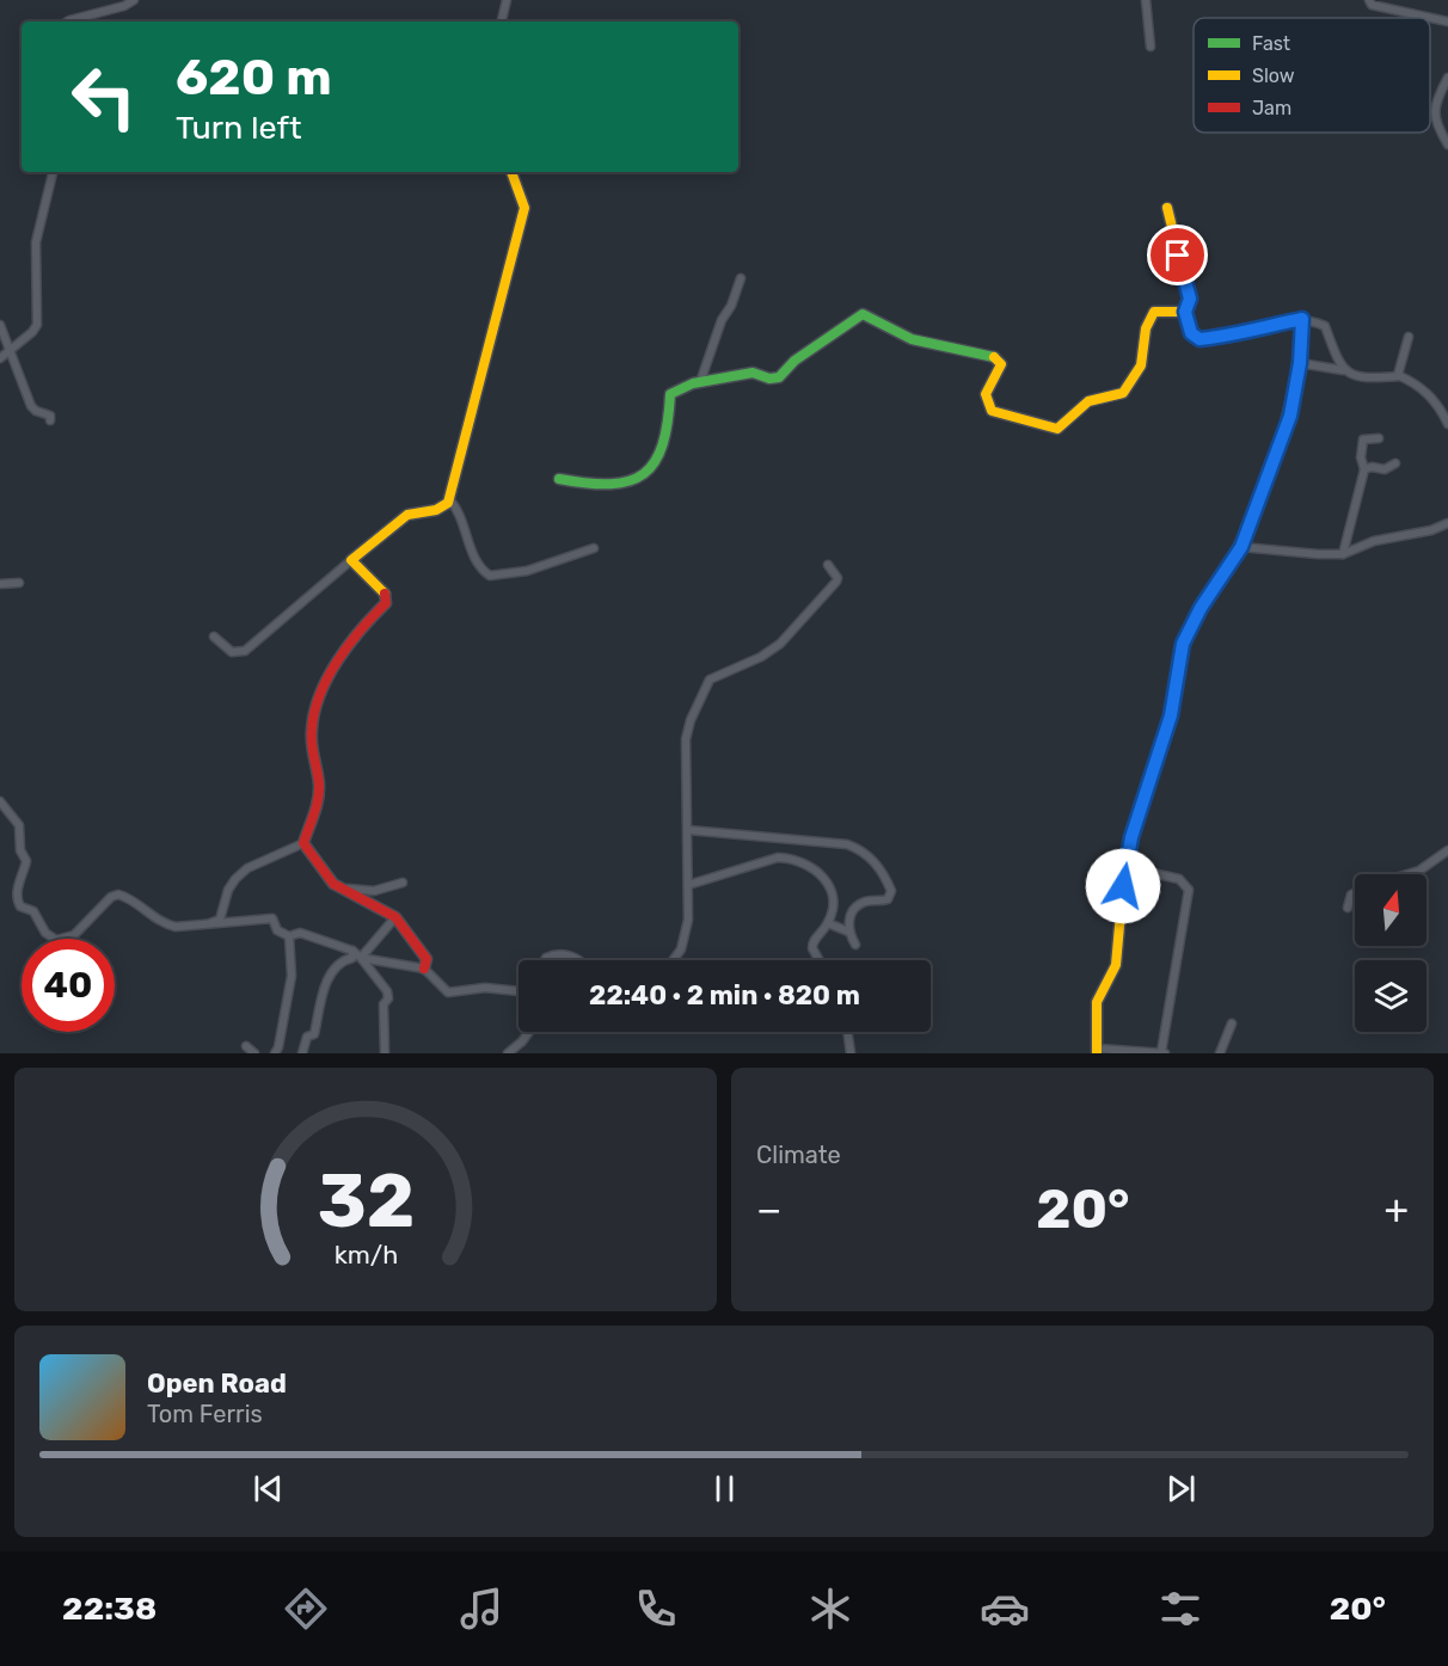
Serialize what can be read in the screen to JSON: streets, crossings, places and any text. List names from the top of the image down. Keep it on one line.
{"legend":["Fast","Slow","Jam"],"north":"top","page":{"turn":["620 m","Turn left"],"limit":"40","trip":"22:40 · 2 min · 820 m","tile":"Climate","heat":["−","20°","+"],"song":["Open Road","Tom Ferris"],"tabs":["22:38","20°"],"gauge":["32","km/h"]}}
